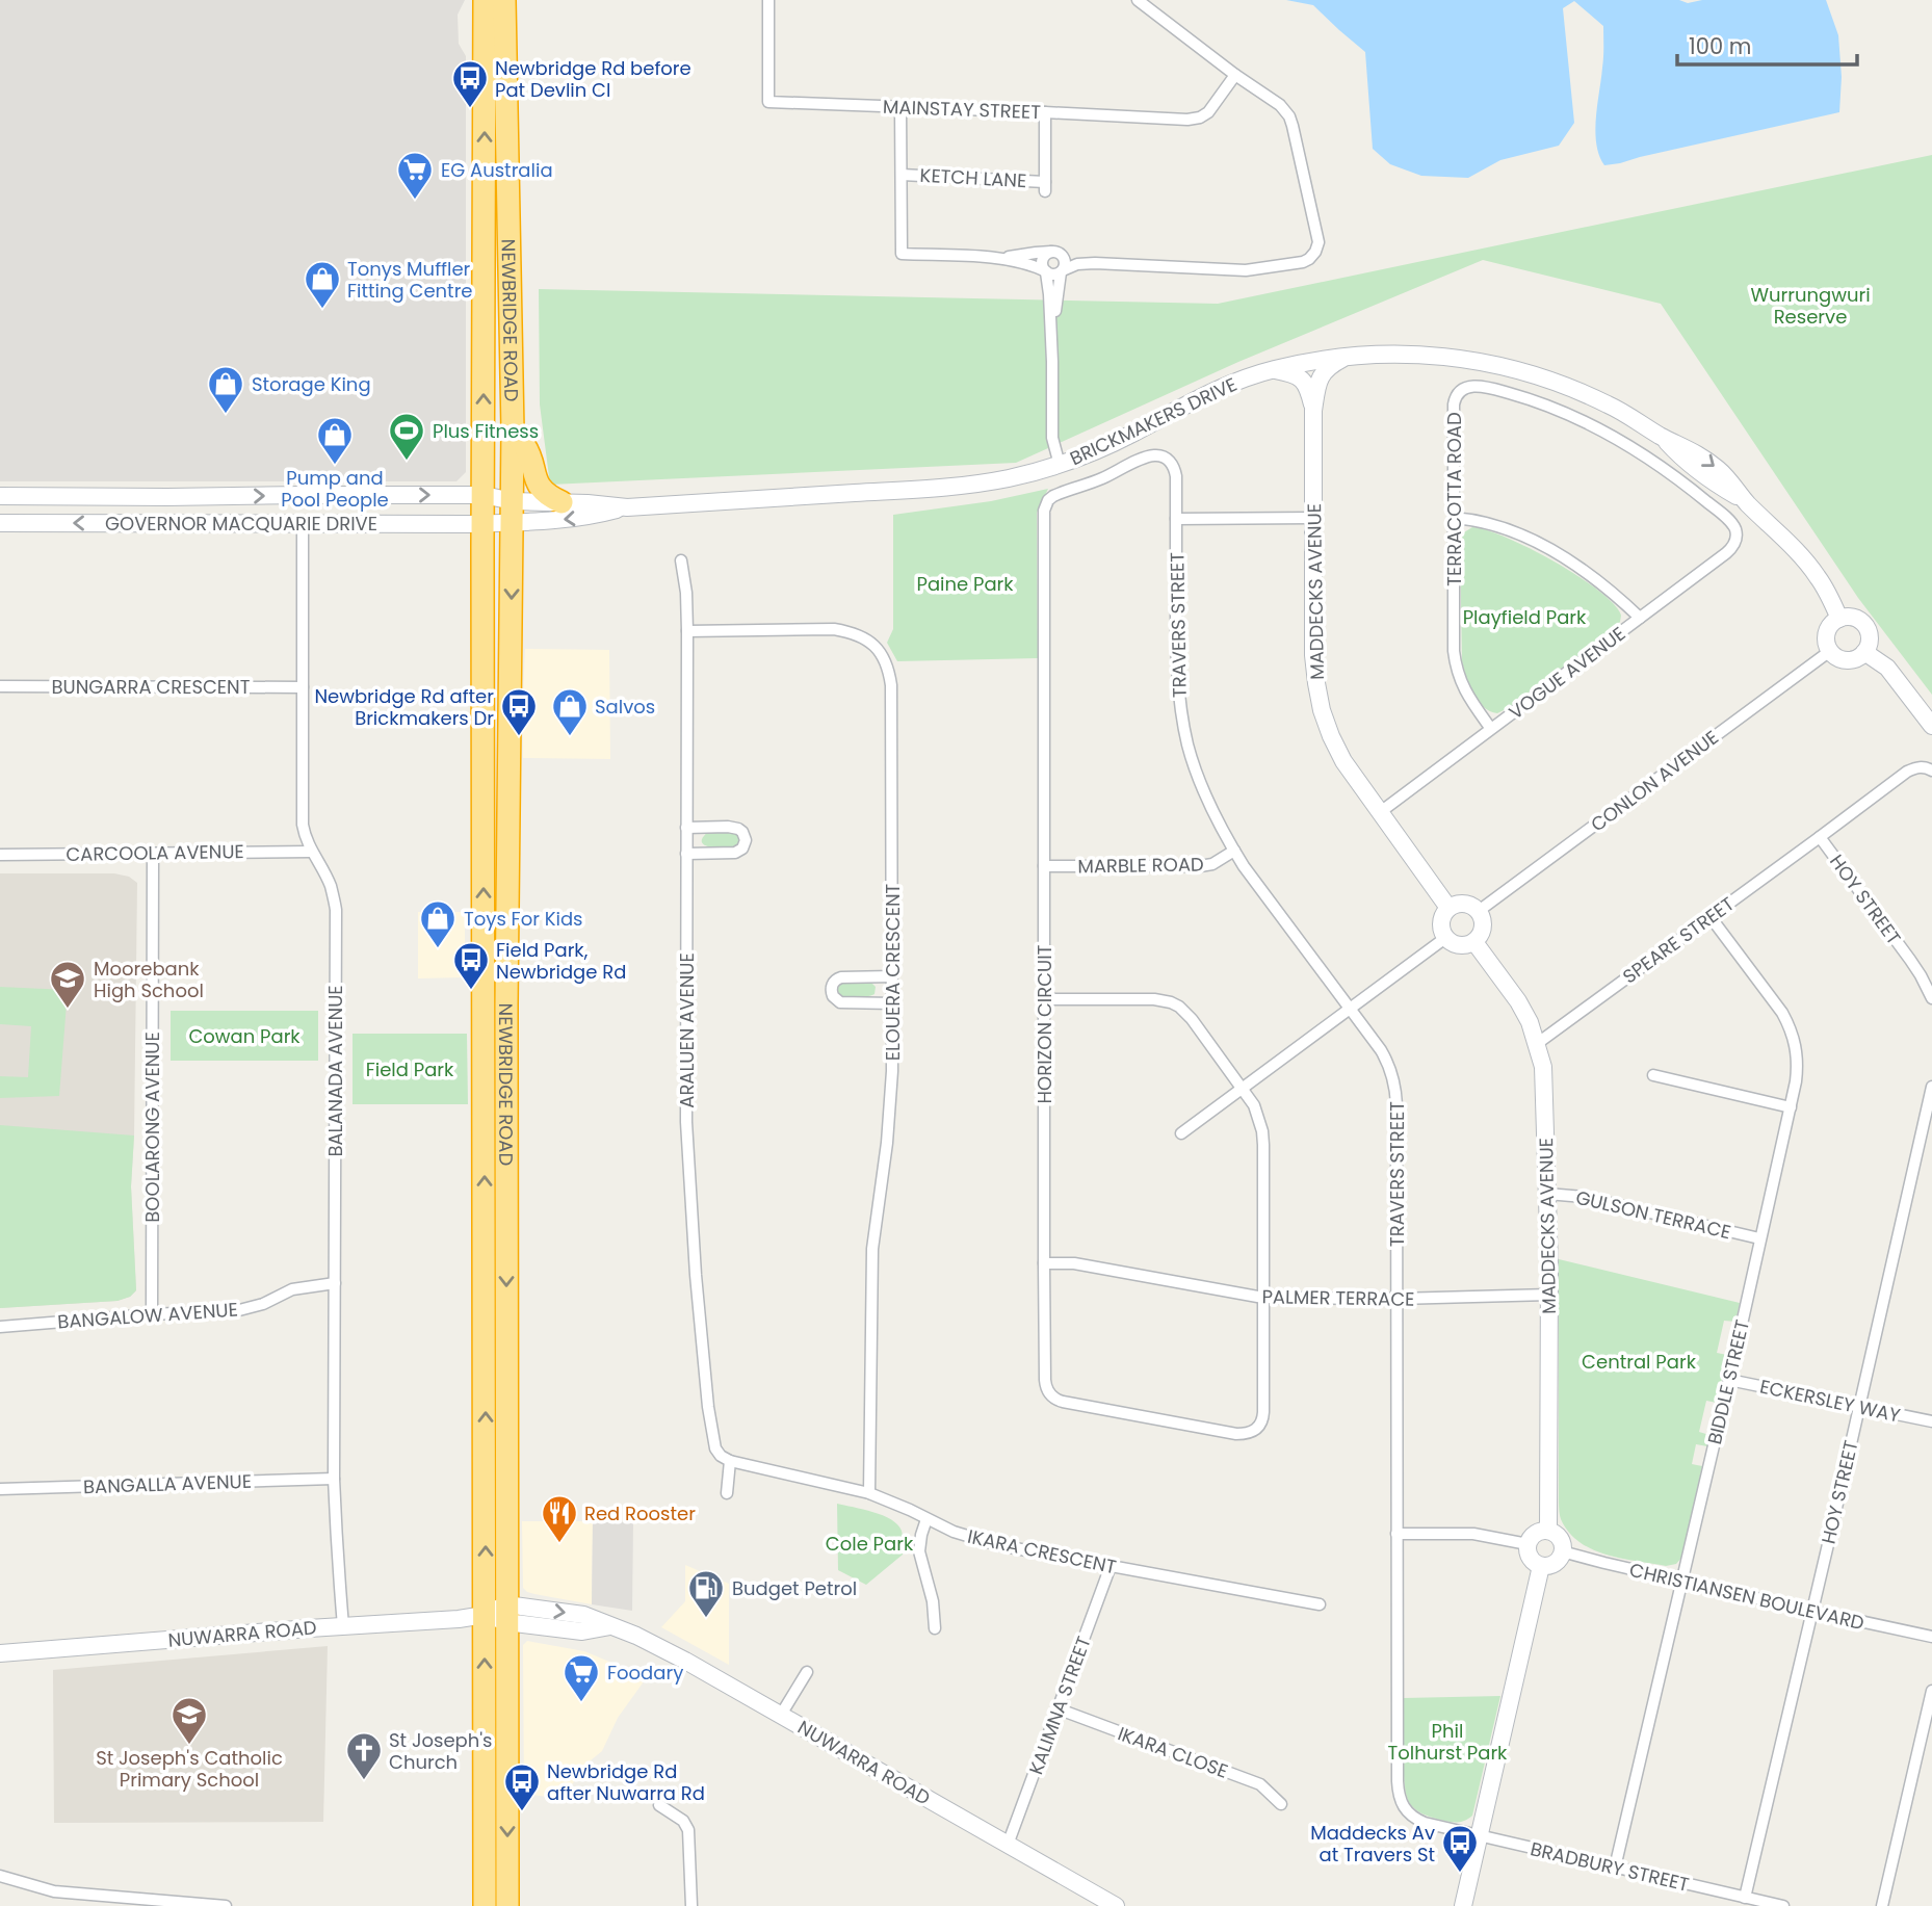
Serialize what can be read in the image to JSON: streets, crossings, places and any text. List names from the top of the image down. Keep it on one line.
{"streets":{"highway":["NEWBRIDGE ROAD"],"street":["MAINSTAY STREET","KETCH LANE","BRICKMAKERS DRIVE","TERRACOTTA ROAD","GOVERNOR MACQUARIE DRIVE","MADDECKS AVENUE","TRAVERS STREET","VOGUE AVENUE","BUNGARRA CRESCENT","CONLON AVENUE","CARCOOLA AVENUE","MARBLE ROAD","HOY STREET","SPEARE STREET","ELOUERA CRESCENT","HORIZON CIRCUIT","ARALUEN AVENUE","BALANADA AVENUE","BOOLARONG AVENUE","GULSON TERRACE","PALMER TERRACE","BANGALOW AVENUE","BIDDLE STREET","ECKERSLEY WAY","BANGALLA AVENUE","IKARA CRESCENT","CHRISTIANSEN BOULEVARD","NUWARRA ROAD","KALIMNA STREET","IKARA CLOSE","BRADBURY STREET"]},"crossings":[["MAINSTAY STREET","KETCH LANE"],["NEWBRIDGE ROAD","BRICKMAKERS DRIVE"],["NEWBRIDGE ROAD","GOVERNOR MACQUARIE DRIVE"],["NEWBRIDGE ROAD","NUWARRA ROAD"],["BRICKMAKERS DRIVE","GOVERNOR MACQUARIE DRIVE"],["BRICKMAKERS DRIVE","MADDECKS AVENUE"],["BRICKMAKERS DRIVE","CONLON AVENUE"],["TERRACOTTA ROAD","VOGUE AVENUE"],["GOVERNOR MACQUARIE DRIVE","BALANADA AVENUE"],["MADDECKS AVENUE","VOGUE AVENUE"],["MADDECKS AVENUE","CONLON AVENUE"],["MADDECKS AVENUE","SPEARE STREET"],["MADDECKS AVENUE","GULSON TERRACE"],["MADDECKS AVENUE","PALMER TERRACE"],["MADDECKS AVENUE","CHRISTIANSEN BOULEVARD"],["TRAVERS STREET","MARBLE ROAD"],["TRAVERS STREET","HORIZON CIRCUIT"],["TRAVERS STREET","PALMER TERRACE"],["TRAVERS STREET","BRADBURY STREET"],["BUNGARRA CRESCENT","BALANADA AVENUE"],["CARCOOLA AVENUE","BALANADA AVENUE"],["CARCOOLA AVENUE","BOOLARONG AVENUE"],["MARBLE ROAD","HORIZON CIRCUIT"],["HOY STREET","SPEARE STREET"],["HOY STREET","ECKERSLEY WAY"],["HOY STREET","CHRISTIANSEN BOULEVARD"],["HOY STREET","BRADBURY STREET"],["SPEARE STREET","BIDDLE STREET"],["ELOUERA CRESCENT","ARALUEN AVENUE"],["ELOUERA CRESCENT","IKARA CRESCENT"],["HORIZON CIRCUIT","PALMER TERRACE"],["ARALUEN AVENUE","IKARA CRESCENT"],["BALANADA AVENUE","BANGALOW AVENUE"],["BALANADA AVENUE","BANGALLA AVENUE"],["BALANADA AVENUE","NUWARRA ROAD"],["BOOLARONG AVENUE","BANGALOW AVENUE"],["GULSON TERRACE","BIDDLE STREET"],["BIDDLE STREET","ECKERSLEY WAY"],["BIDDLE STREET","CHRISTIANSEN BOULEVARD"],["BIDDLE STREET","BRADBURY STREET"],["IKARA CRESCENT","KALIMNA STREET"],["NUWARRA ROAD","KALIMNA STREET"],["KALIMNA STREET","IKARA CLOSE"]],"parks":["Wurrungwuri Reserve","Paine Park","Playfield Park","Cowan Park","Field Park","Central Park","Cole Park","Phil Tolhurst Park"],"places":{"bus stop":["Newbridge Rd before Pat Devlin Cl","Newbridge Rd after Brickmakers Dr","Field Park, Newbridge Rd","Newbridge Rd after Nuwarra Rd","Maddecks Av at Travers St"],"supermarket":["EG Australia","Foodary"],"shop":["Tonys Muffler Fitting Centre","Storage King","Pump and Pool People","Salvos","Toys For Kids"],"sports":["Plus Fitness"],"school or university":["Moorebank High School","St Joseph's Catholic Primary School"],"restaurant":["Red Rooster"],"fuel station":["Budget Petrol"],"church":["St Joseph's Church"]},"scale_bar":"100 m"}
